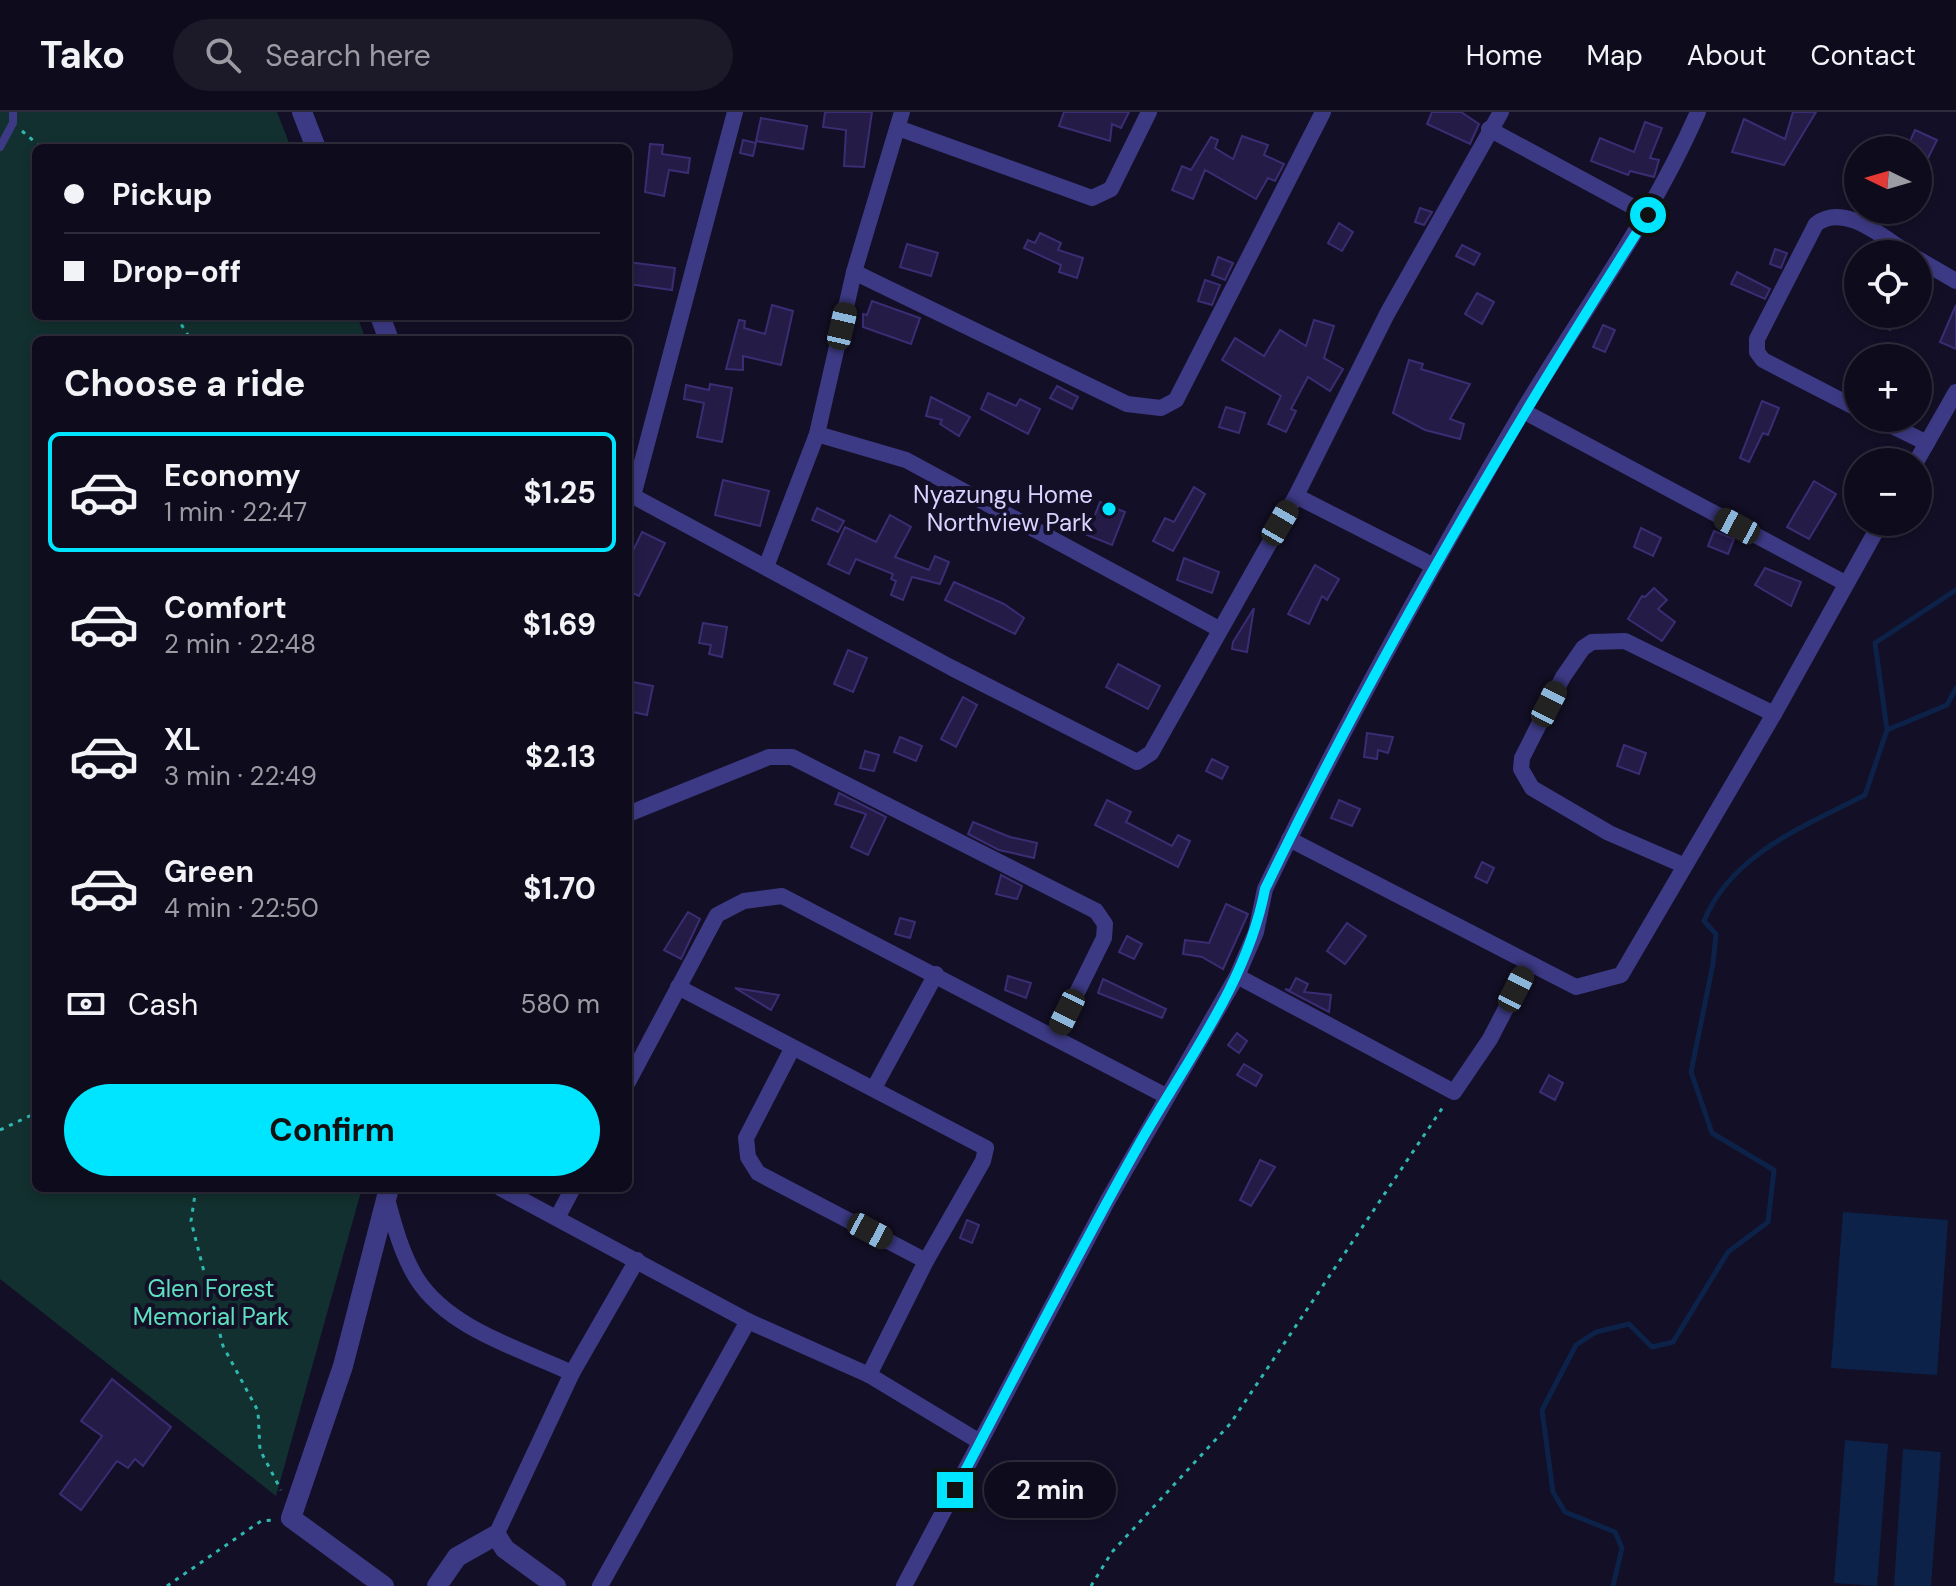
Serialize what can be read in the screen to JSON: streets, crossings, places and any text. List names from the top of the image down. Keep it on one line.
{"parks":["Glen Forest Memorial Park"],"places":["Nyazungu Home Northview Park"],"north":"left","page":{"header":"Tako","search":"Search here","nav":["Home","Map","About","Contact"],"map_buttons":["+","−"],"banner":["Pickup","Drop-off"],"heading":"Choose a ride","list":[{"name":"Economy","note":"1 min · 22:47","value":"$1.25"},{"name":"Comfort","note":"2 min · 22:48","value":"$1.69"},{"name":"XL","note":"3 min · 22:49","value":"$2.13"},{"name":"Green","note":"4 min · 22:50","value":"$1.70"}],"pay":["Cash","580 m"],"buttons":"Confirm","bubble":"2 min"}}
